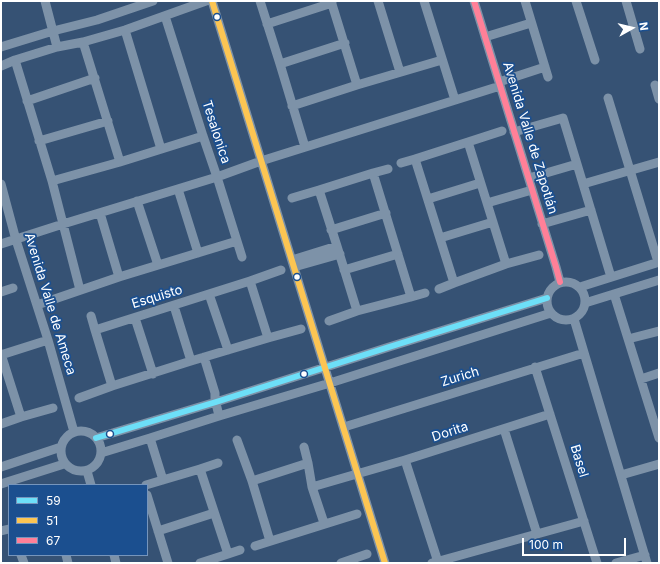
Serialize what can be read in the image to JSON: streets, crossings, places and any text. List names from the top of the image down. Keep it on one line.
{"streets":{"street":["Tesalonica","Avenida Valle de Zapotlán","Esquisto","Avenida Valle de Ameca","Zurich","Dorita","Basel"]},"crossings":[["Zurich","Basel"],["Dorita","Basel"]],"lines":["transit line 51","transit line 67","transit line 59"],"legend":["59","51","67"],"scale_bar":"100 m","north":"right"}
